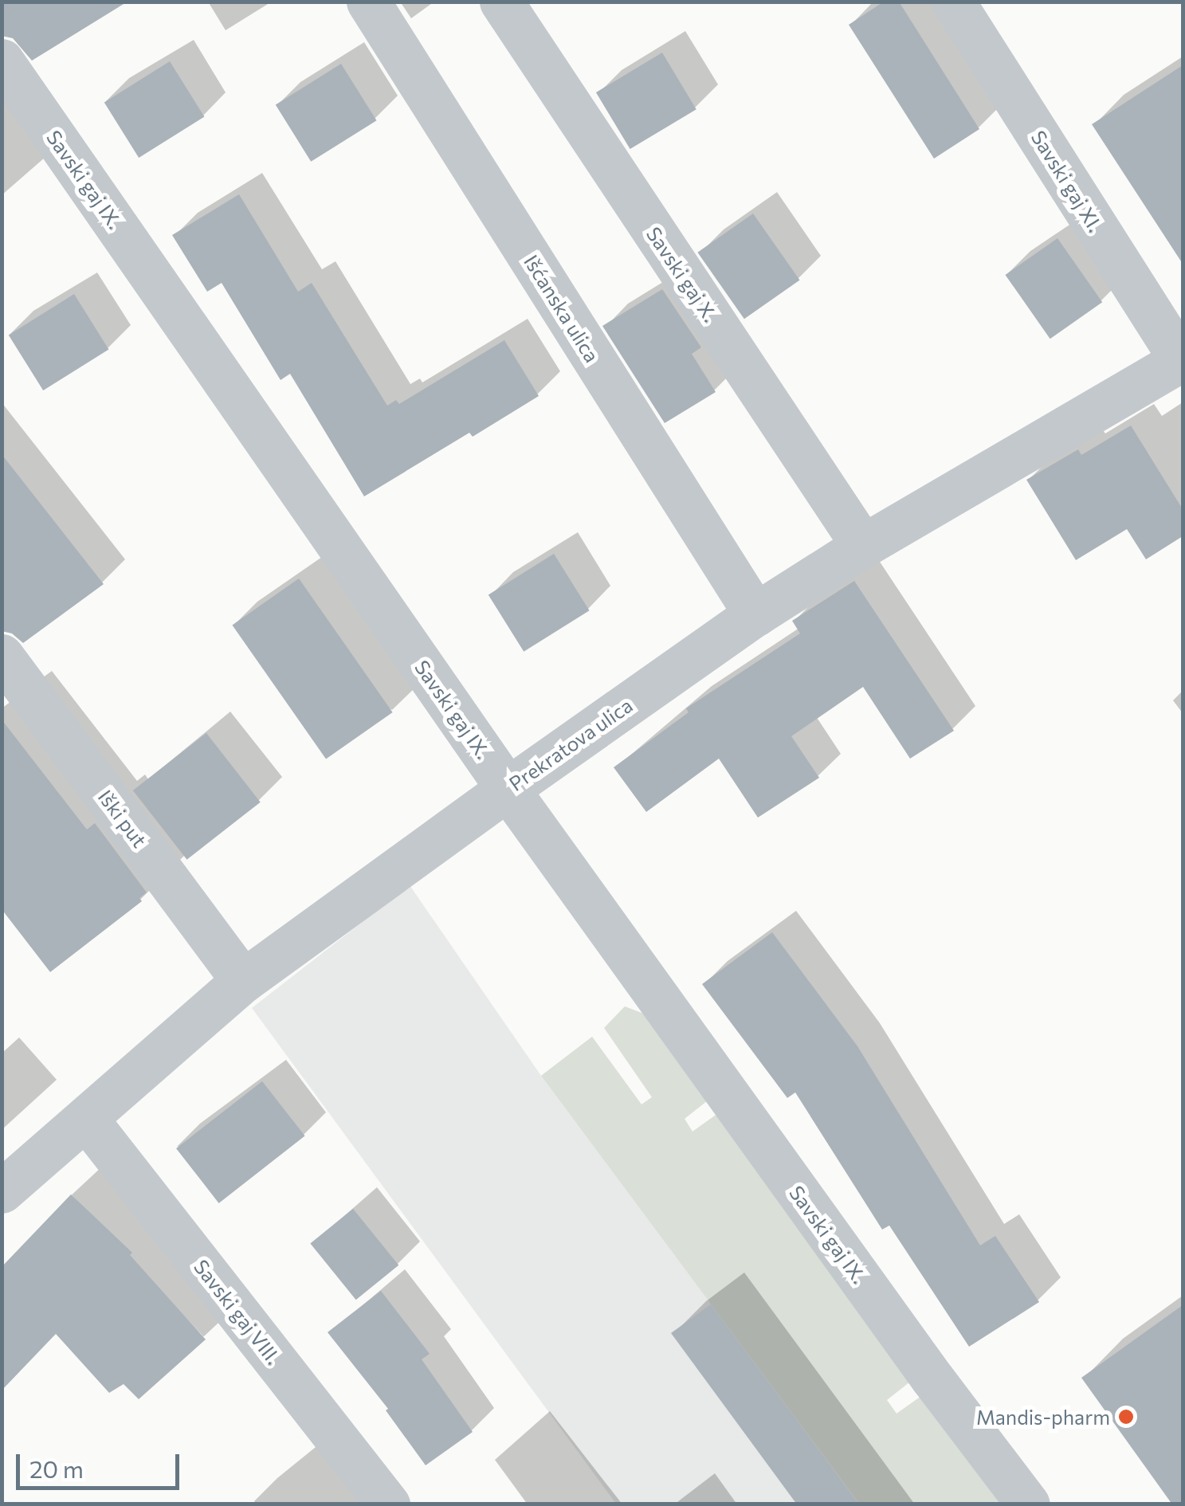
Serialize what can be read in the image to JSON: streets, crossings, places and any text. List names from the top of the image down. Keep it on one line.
{"streets":{"street":["Savski gaj IX.","Savski gaj XI.","Savski gaj X.","Išćanska ulica","Prekratova ulica","Iški put","Savski gaj VIII."]},"crossings":[["Savski gaj IX.","Prekratova ulica"],["Savski gaj XI.","Prekratova ulica"],["Savski gaj X.","Prekratova ulica"],["Išćanska ulica","Prekratova ulica"],["Prekratova ulica","Iški put"],["Prekratova ulica","Savski gaj VIII."]],"places":["Mandis-pharm"],"scale_bar":"20 m"}
